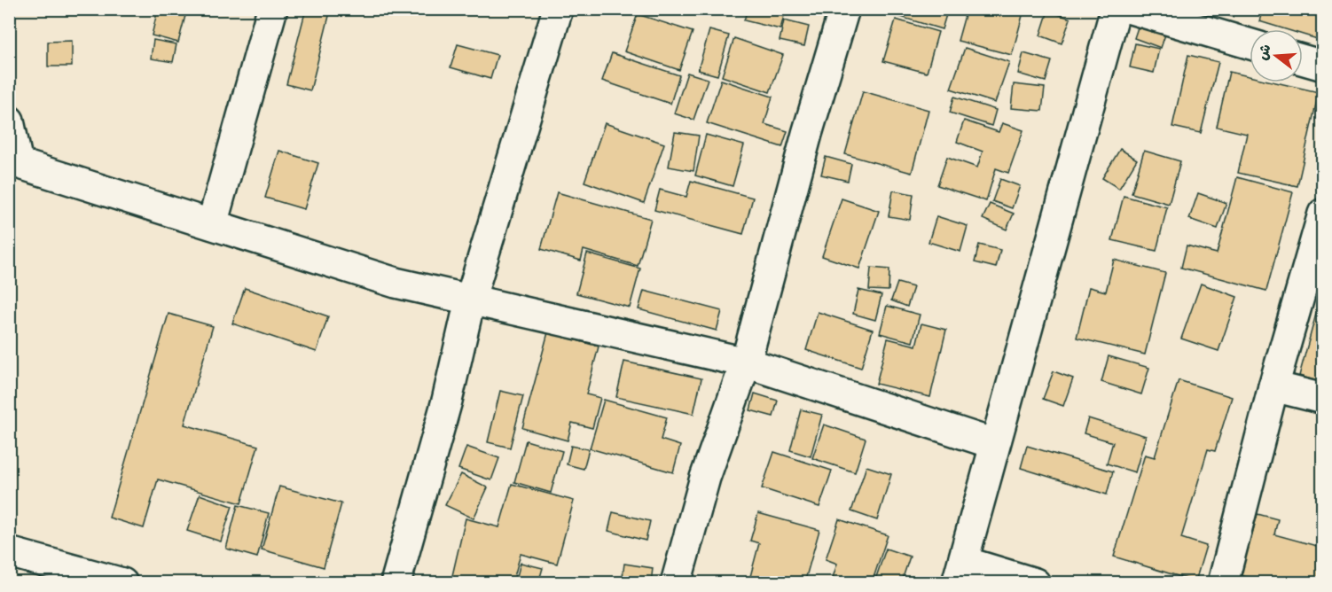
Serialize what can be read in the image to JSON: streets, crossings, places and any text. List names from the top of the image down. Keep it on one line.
{"north":"left"}
